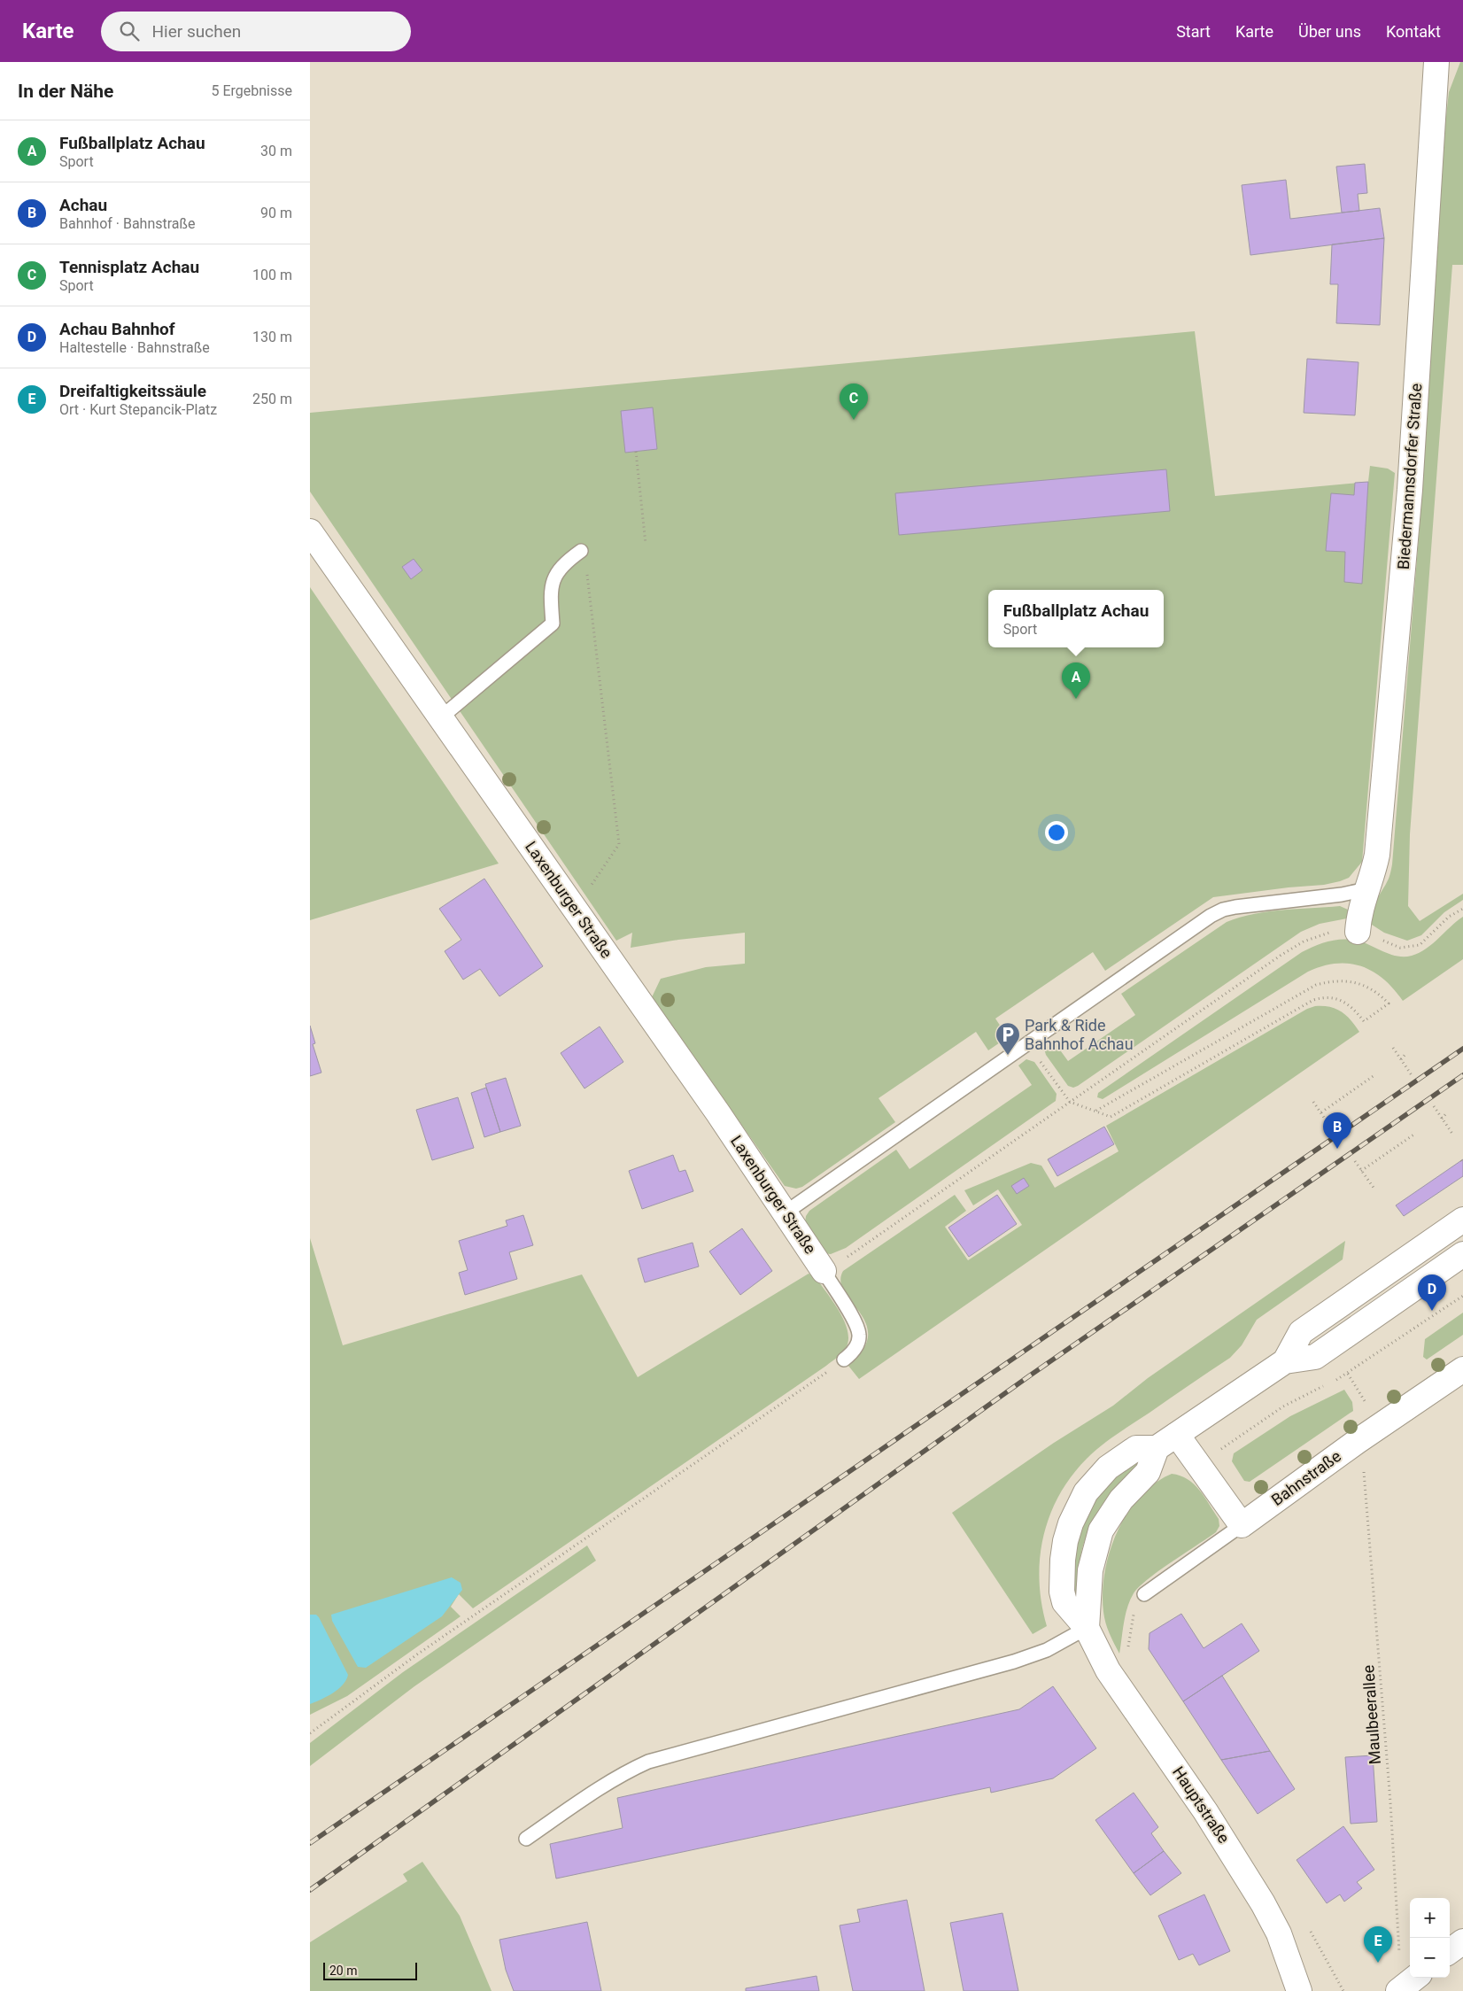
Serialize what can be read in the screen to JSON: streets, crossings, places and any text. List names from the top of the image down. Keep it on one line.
{"streets":{"street":["Biedermannsdorfer Straße","Laxenburger Straße","Bahnstraße","Hauptstraße"],"path":["Maulbeerallee"]},"crossings":[["Bahnstraße","Maulbeerallee"]],"places":{"parking":["Park & Ride Bahnhof Achau"]},"scale_bar":"20 m","page":{"header":"Karte","search":"Hier suchen","nav":["Start","Karte","Über uns","Kontakt"],"heading":["In der Nähe","5 Ergebnisse"],"list":[{"mark":"A","name":"Fußballplatz Achau","note":"Sport","value":"30 m"},{"mark":"B","name":"Achau","note":"Bahnhof · Bahnstraße","value":"90 m"},{"mark":"C","name":"Tennisplatz Achau","note":"Sport","value":"100 m"},{"mark":"D","name":"Achau Bahnhof","note":"Haltestelle · Bahnstraße","value":"130 m"},{"mark":"E","name":"Dreifaltigkeitssäule","note":"Ort · Kurt Stepancik-Platz","value":"250 m"}],"pins":["C","A","B","D","E"],"popup":["Fußballplatz Achau","Sport"],"map_buttons":["+","−"],"scale":"20 m"}}
